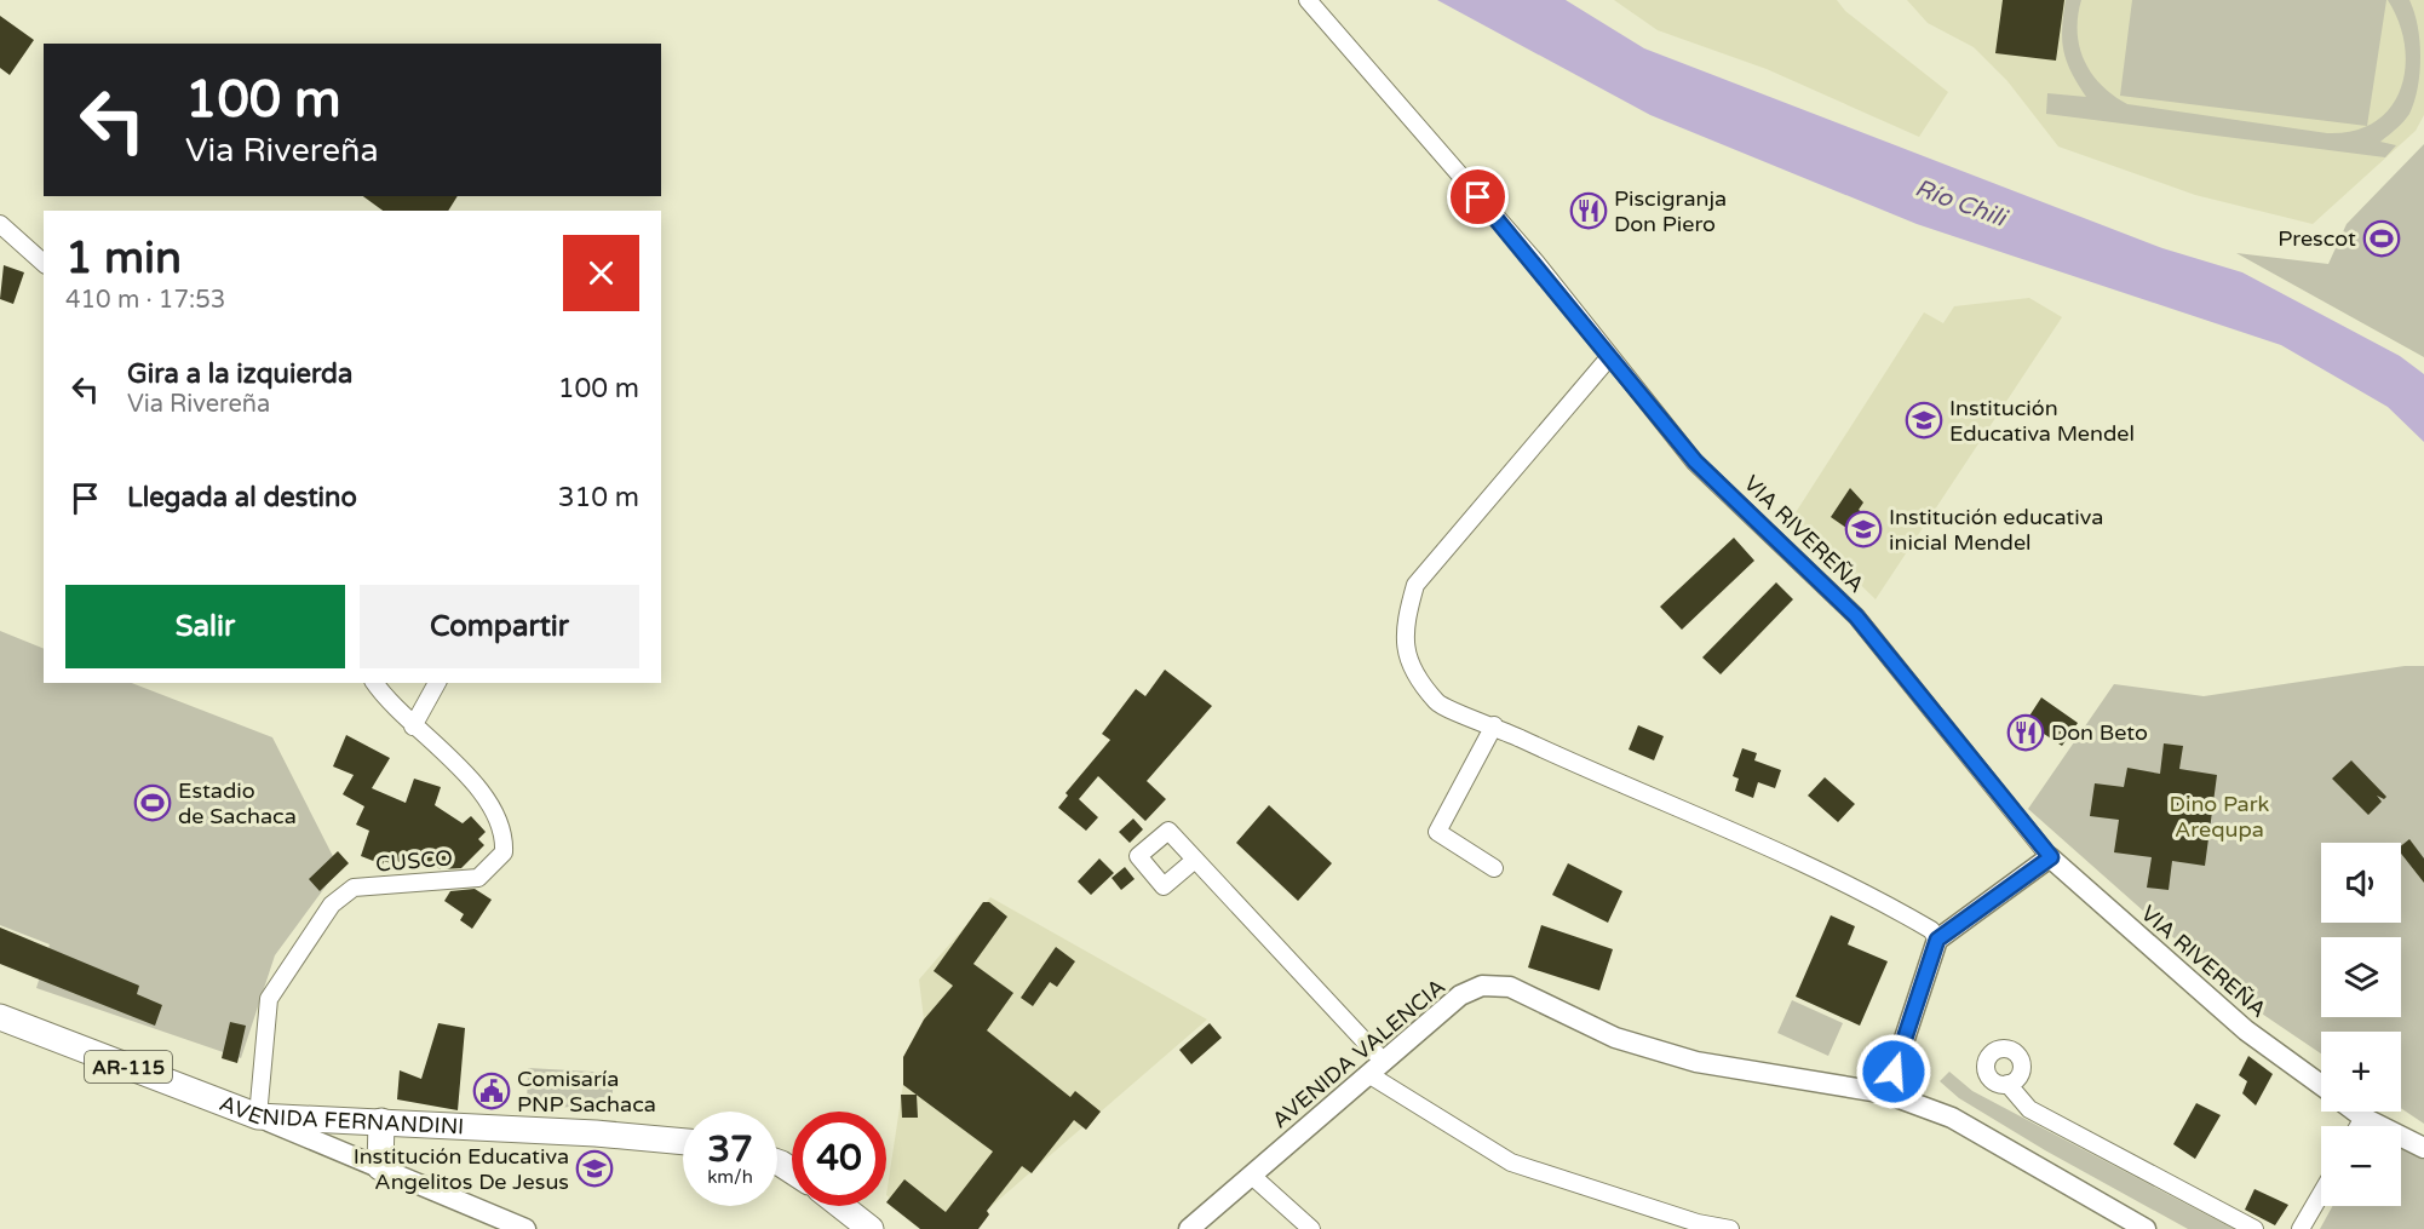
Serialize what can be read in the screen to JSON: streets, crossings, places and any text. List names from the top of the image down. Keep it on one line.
{"streets":{"main road":["AR-115","AVENIDA FERNANDINI"],"street":["VIA RIVEREÑA","CUSCO","AVENIDA VALENCIA"]},"crossings":[["CUSCO","AVENIDA FERNANDINI"]],"water":["Río Chili"],"parks":["Dino Park Arequpa"],"places":{"restaurant":["Piscigranja Don Piero","Don Beto"],"sports":["Prescot","Estadio de Sachaca"],"school or university":["Institución Educativa Mendel","Institución educativa inicial Mendel","Institución Educativa Angelitos De Jesus"],"public building":["Comisaría PNP Sachaca"]},"page":{"turn":["100 m","Via Rivereña"],"heading":["1 min","410 m · 17:53"],"list":[{"name":"Gira a la izquierda","note":"Via Rivereña","value":"100 m"},{"name":"Llegada al destino","value":"310 m"}],"buttons":["Salir","Compartir"],"map_buttons":["+","−"],"speed":"37 km/h","limit":"40"}}
